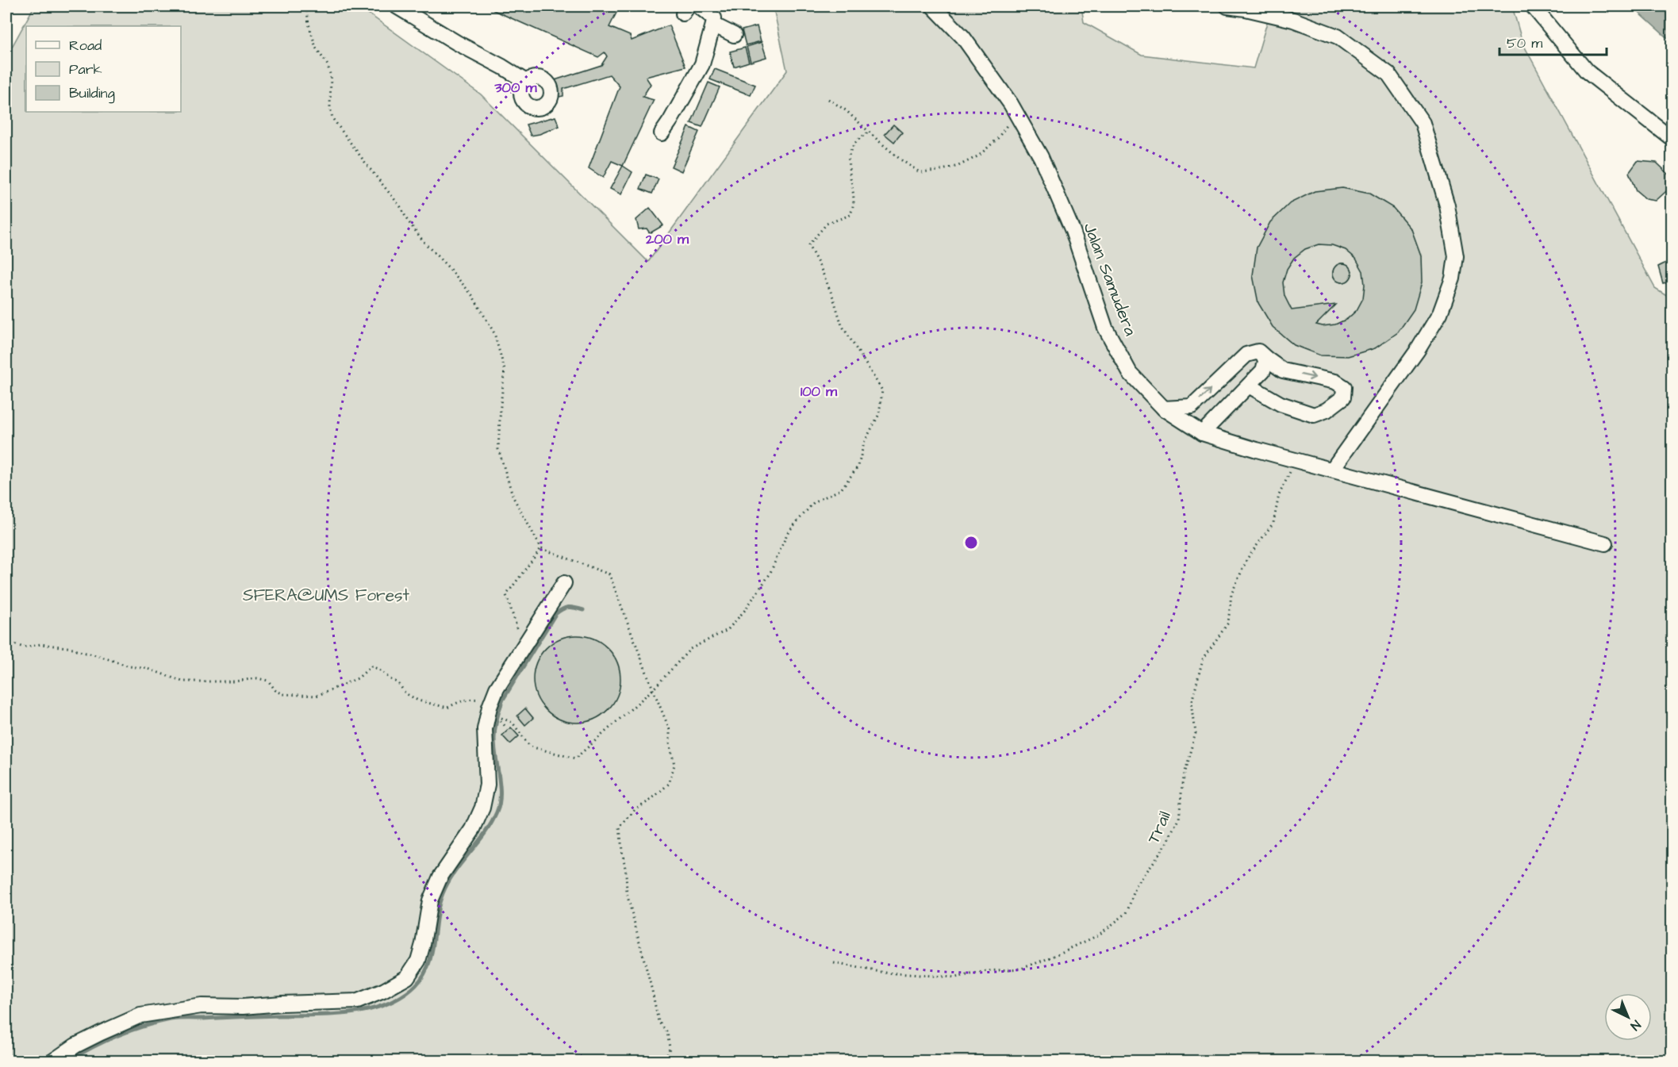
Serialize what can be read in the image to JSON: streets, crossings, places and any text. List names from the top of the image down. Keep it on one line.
{"streets":{"street":["Jalan Samudera"],"path":["Trail"]},"crossings":[["Jalan Samudera","Trail"]],"parks":["SFERA@UMS Forest"],"legend":["Road","Park","Building"],"scale_bar":"50 m","north":"bottom right","rings":["300 m","200 m","100 m"]}
